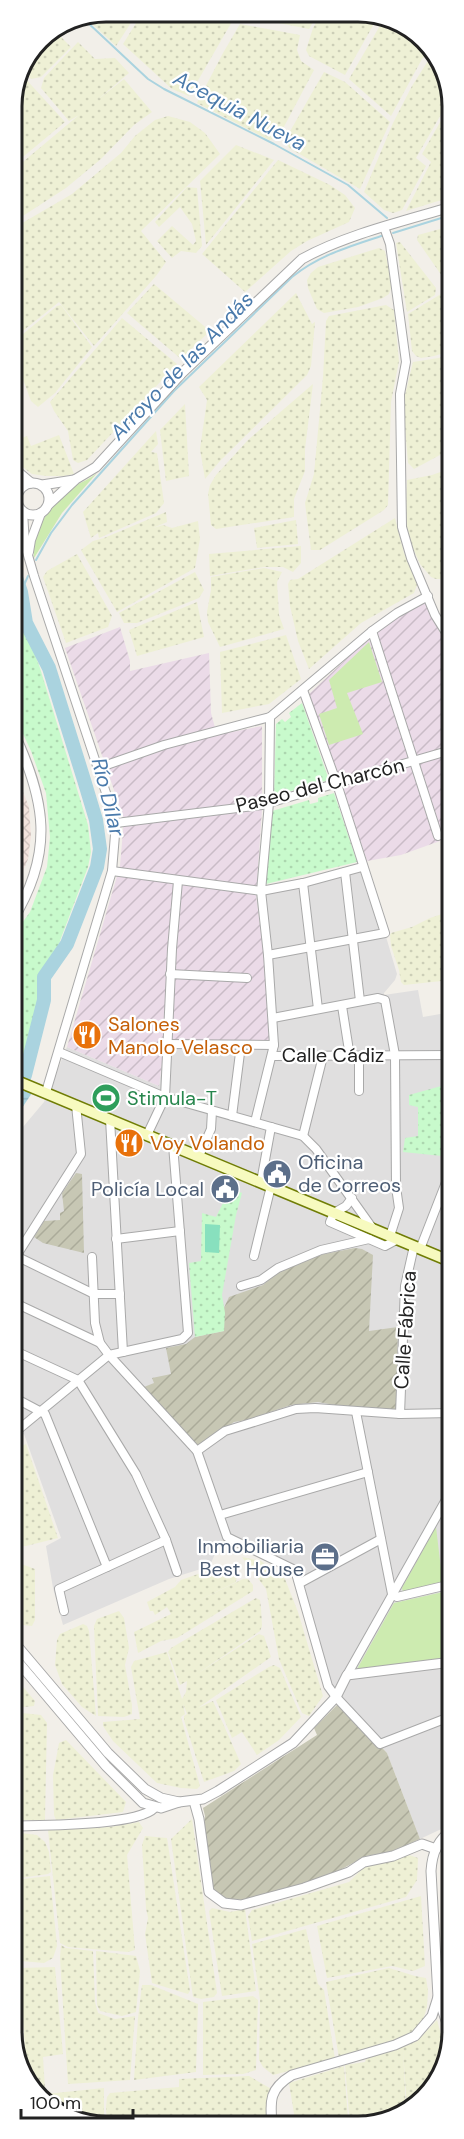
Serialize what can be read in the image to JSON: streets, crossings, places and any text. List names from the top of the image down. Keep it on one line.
{"streets":{"street":["Paseo del Charcón","Calle Cádiz","Calle Fábrica"]},"water":["Acequia Nueva","Arroyo de las Andás","Río Dílar"],"places":{"restaurant":["Salones Manolo Velasco","Voy Volando"],"sports":["Stimula-T"],"public building":["Oficina de Correos","Policía Local"],"office":["Inmobiliaria Best House"]},"scale_bar":"100 m"}
